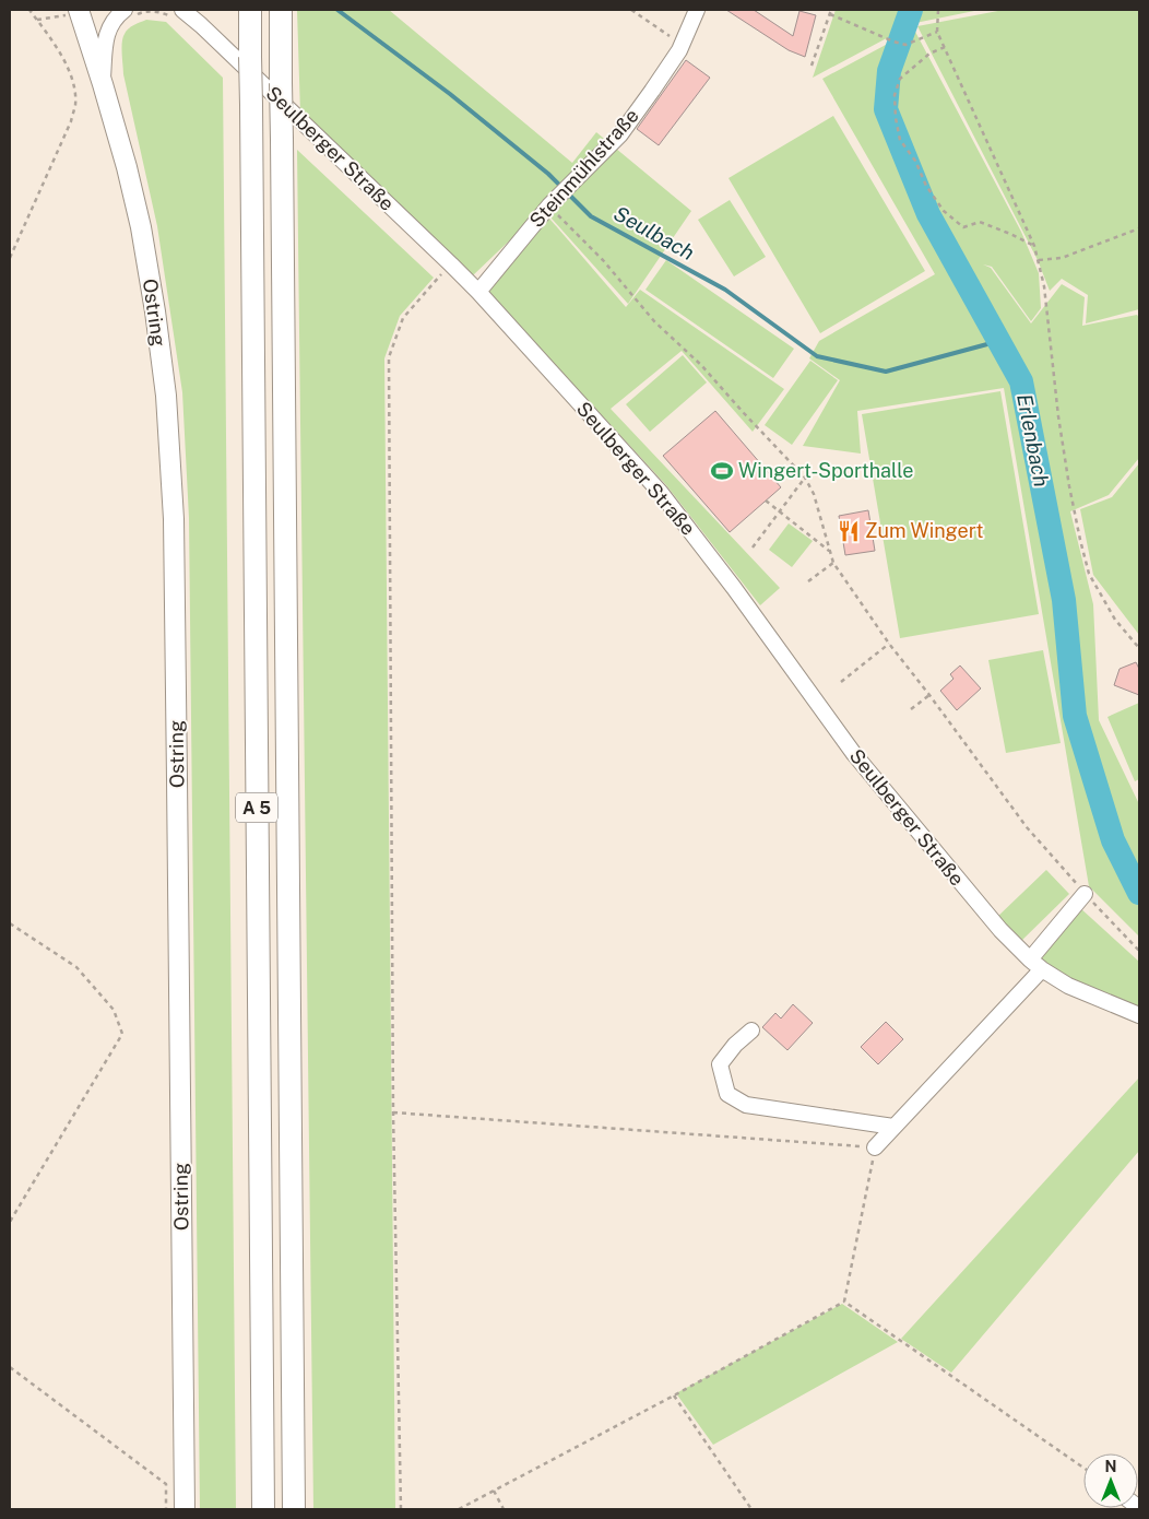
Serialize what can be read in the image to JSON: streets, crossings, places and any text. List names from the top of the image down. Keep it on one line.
{"streets":{"highway":["A 5"],"main road":["Ostring"],"street":["Seulberger Straße","Steinmühlstraße"]},"crossings":[["Seulberger Straße","Steinmühlstraße"]],"water":["Seulbach","Erlenbach"],"places":{"sports":["Wingert-Sporthalle"],"restaurant":["Zum Wingert"]},"north":"top"}
